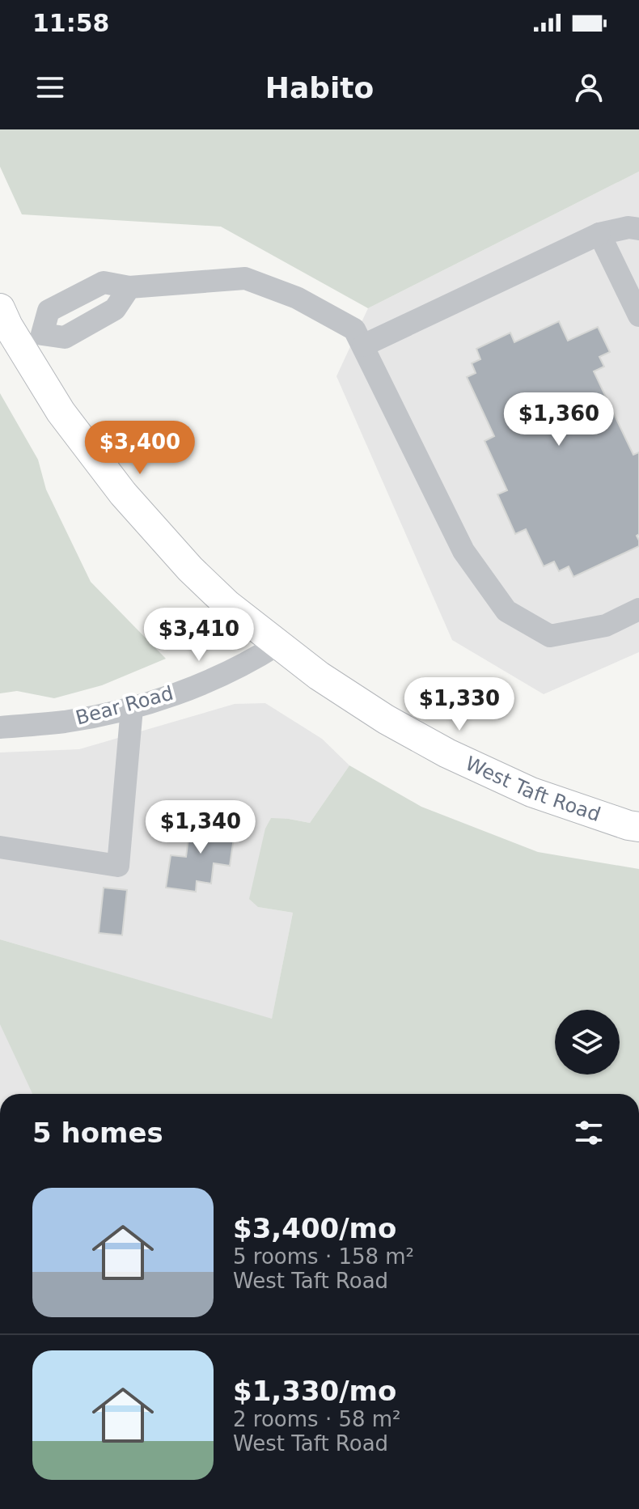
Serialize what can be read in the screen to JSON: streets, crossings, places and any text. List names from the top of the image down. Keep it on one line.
{"streets":{"main road":["West Taft Road"],"street":["Bear Road"]},"crossings":[["Bear Road","West Taft Road"]],"page":{"status":"11:58","header":"Habito","price":["$1,360","$3,400","$3,410","$1,330","$1,340"],"heading":"5 homes","list":[{"name":"$3,400/mo","note":"5 rooms · 158 m² · West Taft Road"},{"name":"$1,330/mo","note":"2 rooms · 58 m² · West Taft Road"}]}}
